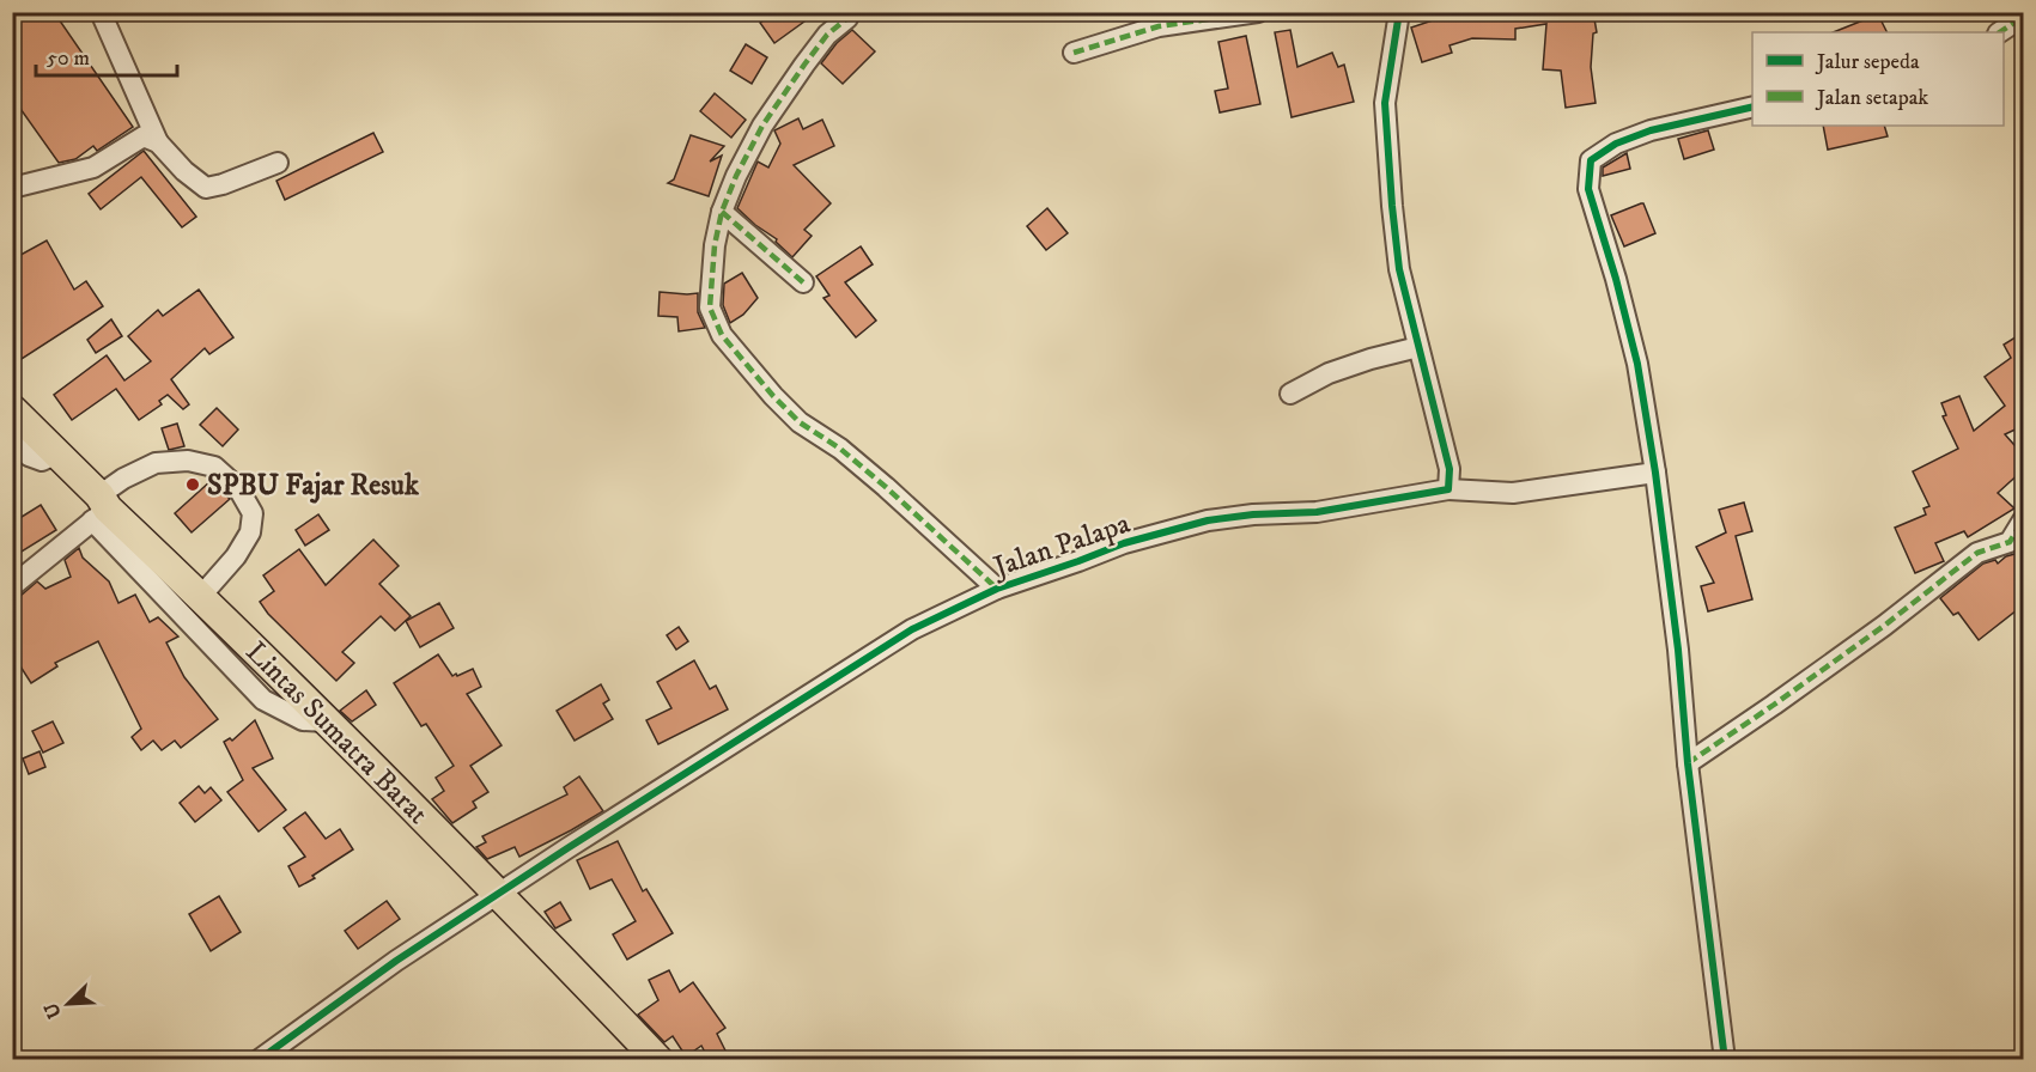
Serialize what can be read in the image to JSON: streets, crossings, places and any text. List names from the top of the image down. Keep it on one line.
{"streets":{"highway":["Lintas Sumatra Barat"],"street":["Jalan Palapa"]},"crossings":[["Jalan Palapa","Lintas Sumatra Barat"]],"places":["SPBU Fajar Resuk"],"legend":["Jalur sepeda","Jalan setapak"],"scale_bar":"50 m","north":"bottom left"}
